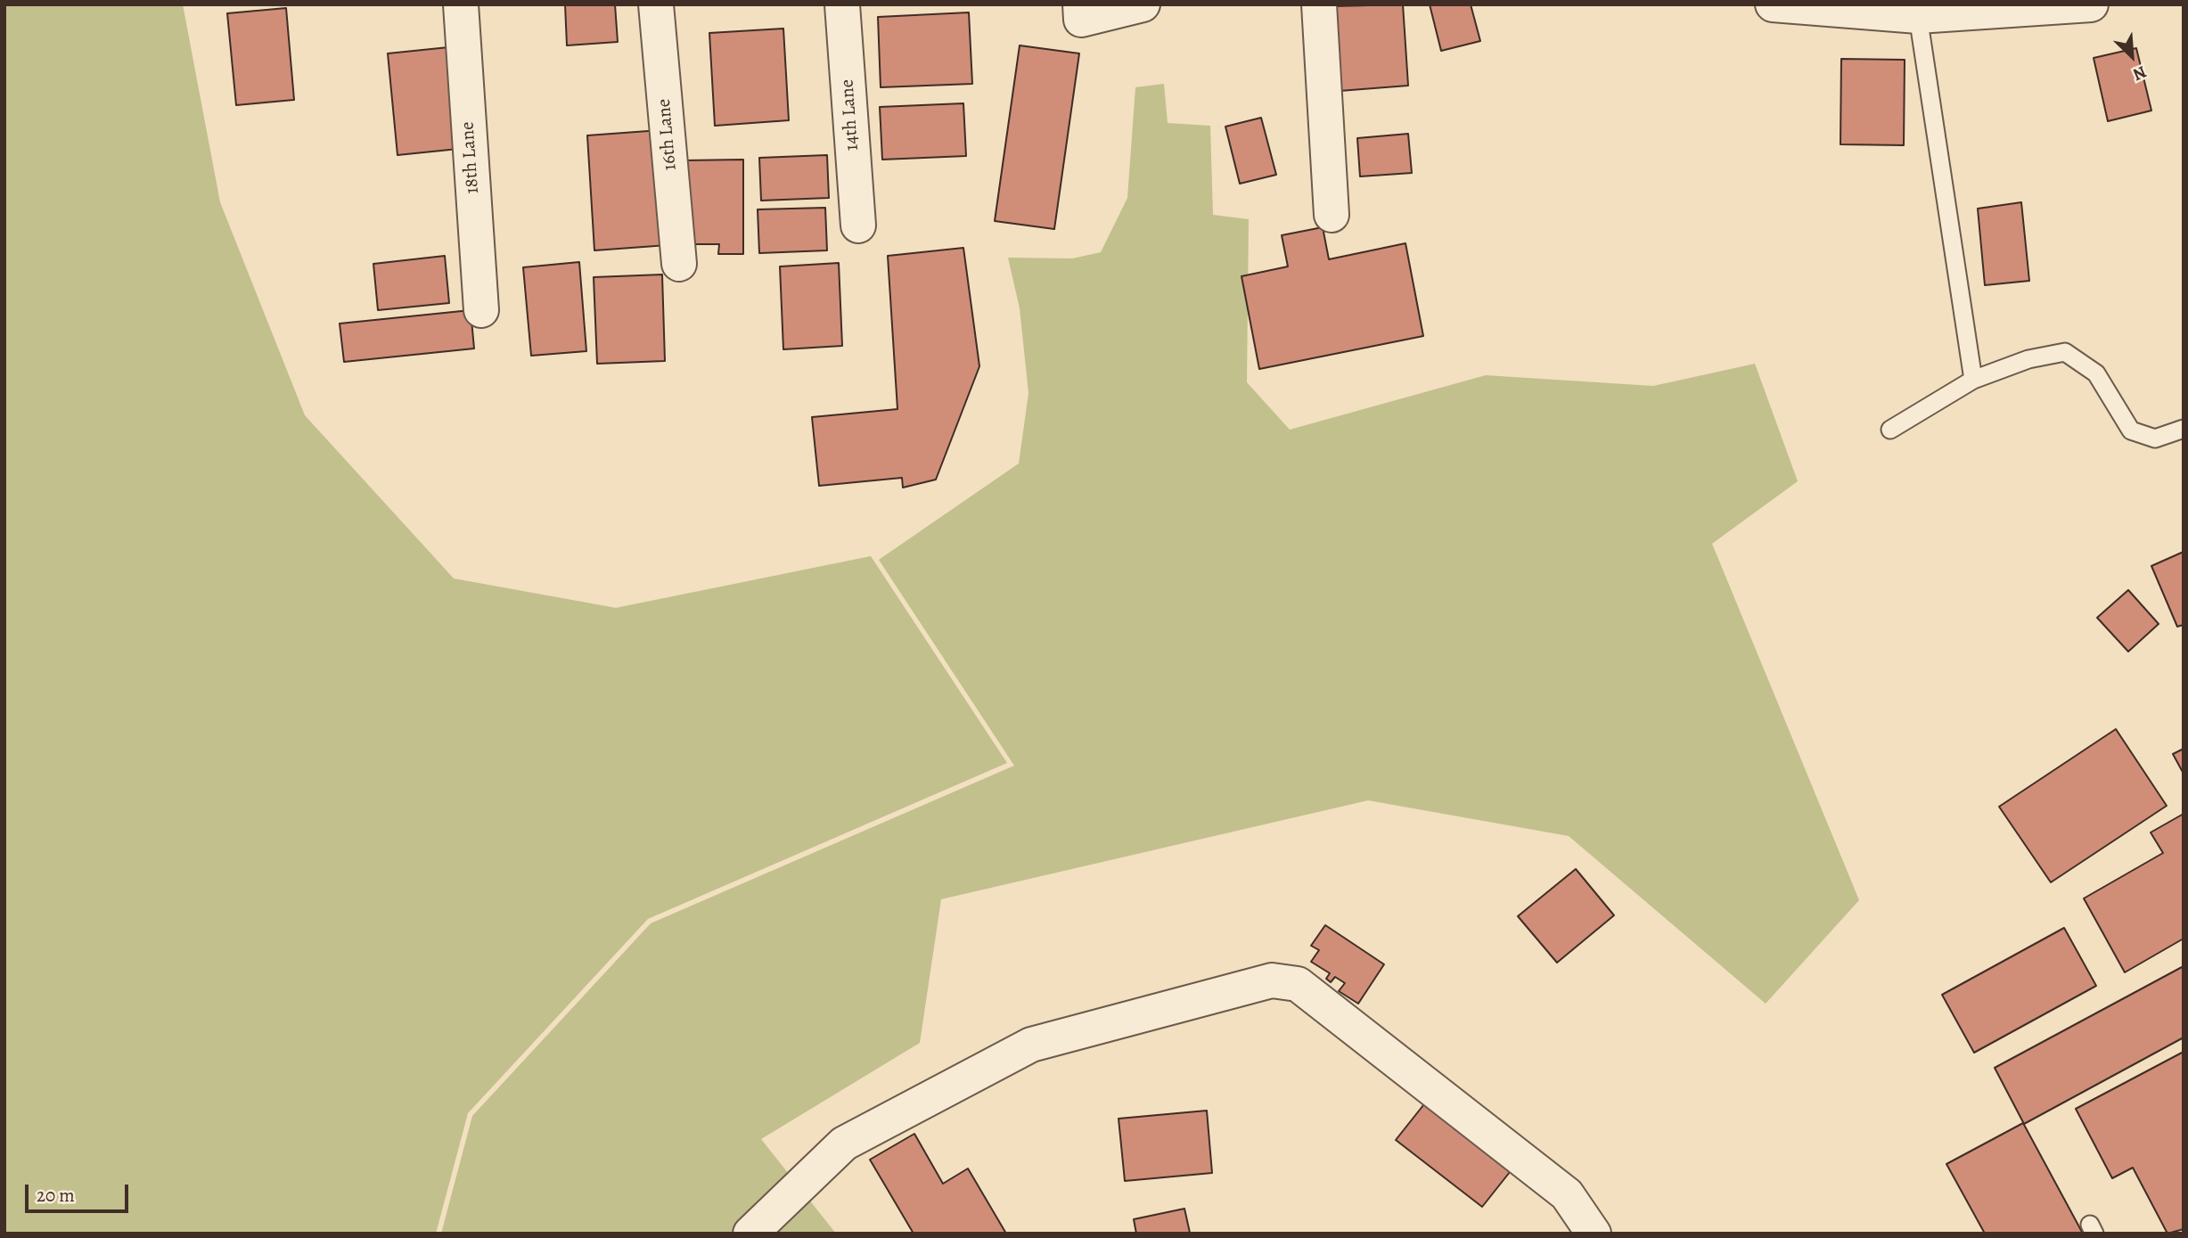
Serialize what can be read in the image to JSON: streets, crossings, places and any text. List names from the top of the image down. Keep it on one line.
{"streets":{"street":["14th Lane","16th Lane","18th Lane"]},"scale_bar":"20 m","north":"bottom right"}
